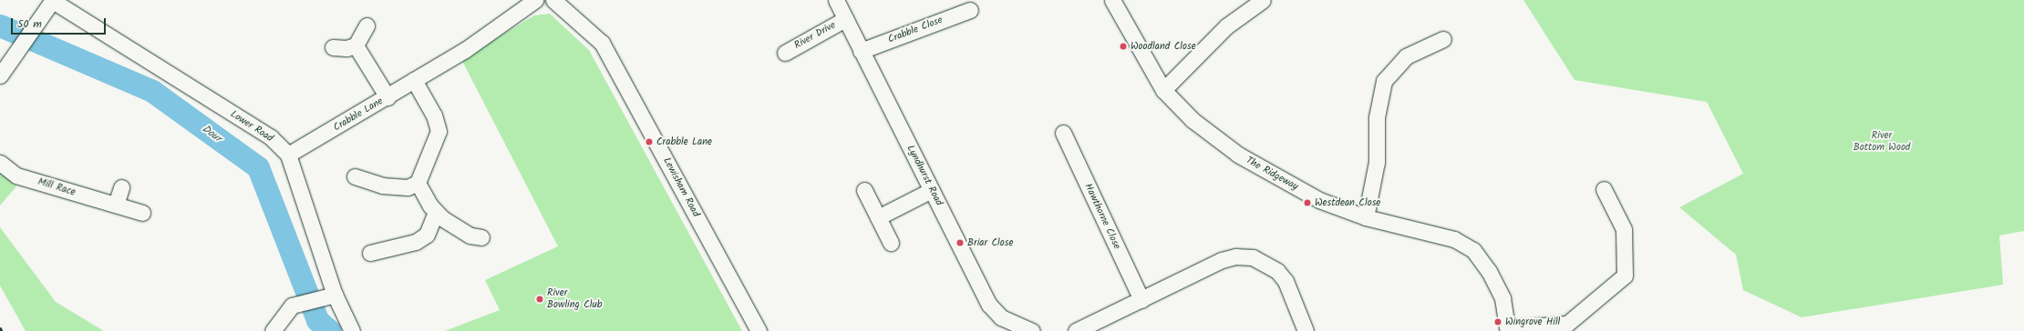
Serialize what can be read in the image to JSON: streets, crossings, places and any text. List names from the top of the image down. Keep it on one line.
{"streets":{"street":["Crabble Close","River Drive","Crabble Lane","Lower Road","The Ridgeway","Lyndhurst Road","Mill Race","Lewisham Road","Hawthorne Close"]},"crossings":[["Crabble Close","Lyndhurst Road"],["River Drive","Lyndhurst Road"],["Crabble Lane","Lower Road"]],"water":["Dour"],"parks":["River Bottom Wood"],"places":["Woodland Close","Crabble Lane","Westdean Close","Briar Close","River Bowling Club","Wingrove Hill"],"scale_bar":"50 m"}
